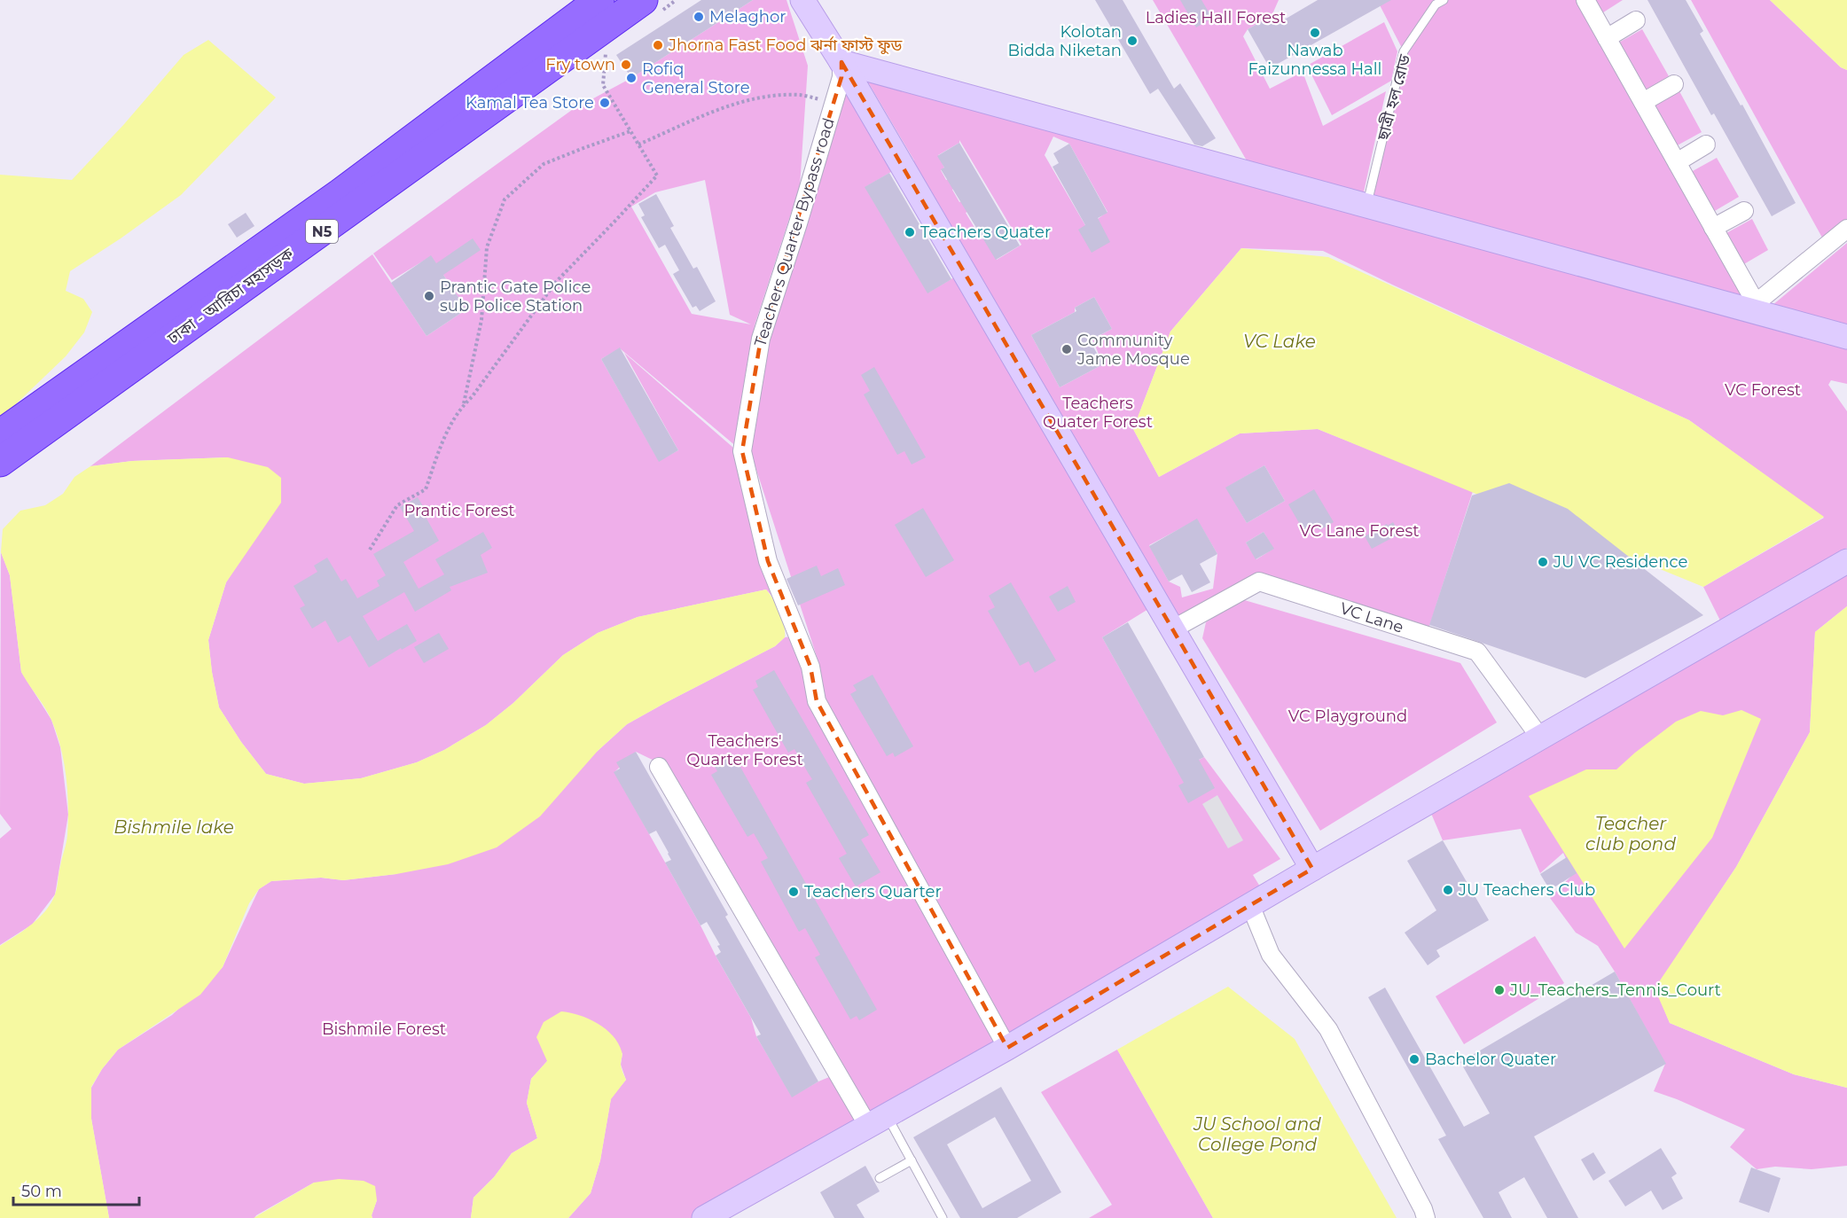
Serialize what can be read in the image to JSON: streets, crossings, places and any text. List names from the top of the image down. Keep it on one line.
{"streets":{"highway":["N5","ঢাকা - আরিচা মহাসড়ক"],"street":["Teachers Quarter Bypass road","VC Lane"],"lane":["ছাত্রী হল রোড"]},"water":["VC Lake","Teacher club pond","Bishmile lake","JU School and College Pond"],"parks":["Ladies Hall Forest","VC Forest","Teachers Quater Forest","Prantic Forest","VC Lane Forest","VC Playground","Teachers' Quarter Forest","Bishmile Forest"],"places":["Melaghor","Nawab Faizunnessa Hall","Kolotan Bidda Niketan","Jhorna Fast Food ঝর্না ফাস্ট ফুড","Fry town","Rofiq General Store","Kamal Tea Store","Teachers Quater","Prantic Gate Police sub Police Station","Community Jame Mosque","JU VC Residence","JU Teachers Club","Teachers Quarter","JU_Teachers_Tennis_Court","Bachelor Quater"],"scale_bar":"50 m"}
